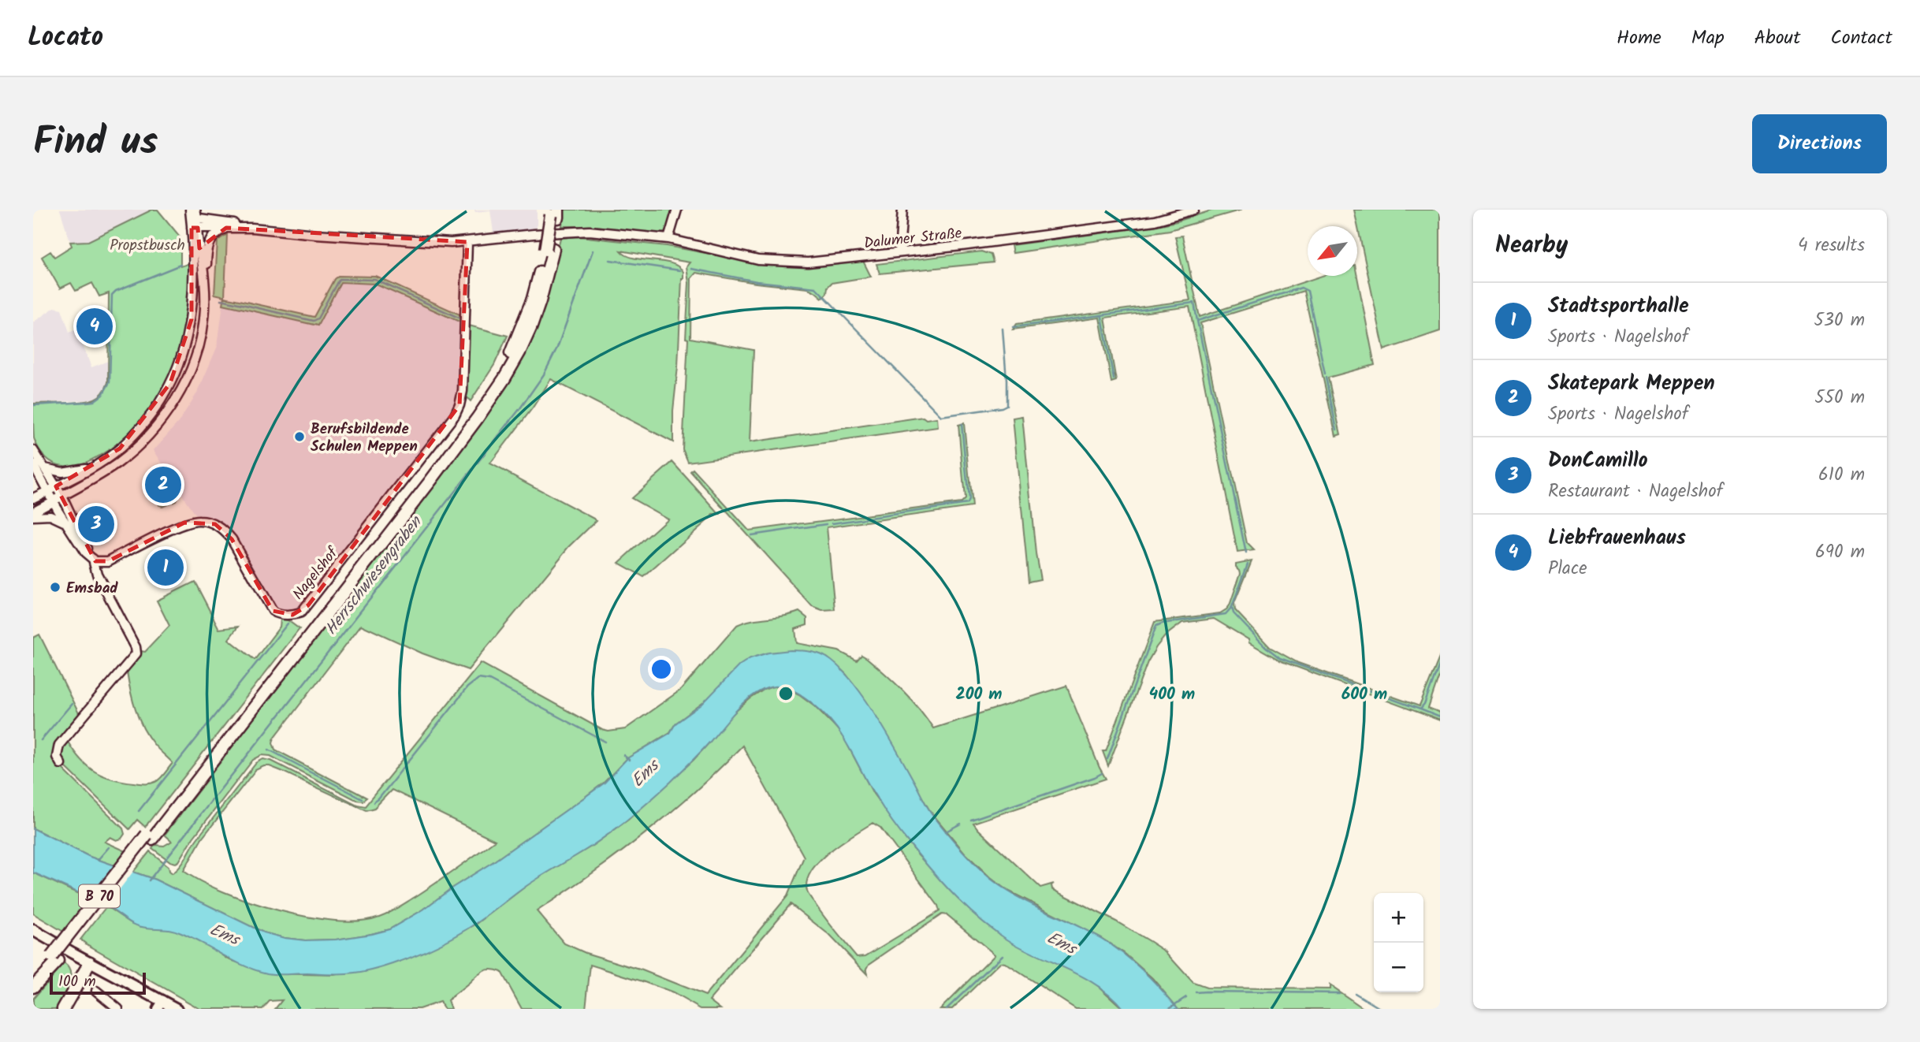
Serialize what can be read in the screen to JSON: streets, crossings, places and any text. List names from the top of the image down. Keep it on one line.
{"streets":{"highway":["B 70"],"street":["Dalumer Straße","Nagelshof"]},"crossings":[["Dalumer Straße","Nagelshof"]],"water":["Herrschwiesengraben","Ems"],"parks":["Propstbusch"],"places":["Berufsbildende Schulen Meppen","Emsbad"],"scale_bar":"100 m","north":"bottom left","page":{"header":"Locato","nav":["Home","Map","About","Contact"],"title":"Find us","buttons":"Directions","heading":["Nearby","4 results"],"list":[{"mark":"1","name":"Stadtsporthalle","note":"Sports · Nagelshof","value":"530 m"},{"mark":"2","name":"Skatepark Meppen","note":"Sports · Nagelshof","value":"550 m"},{"mark":"3","name":"DonCamillo","note":"Restaurant · Nagelshof","value":"610 m"},{"mark":"4","name":"Liebfrauenhaus","note":"Place","value":"690 m"}],"pins":["4","2","3","1"],"map_buttons":["+","−"],"scale":"100 m"},"rings":["200 m","400 m","600 m"]}
